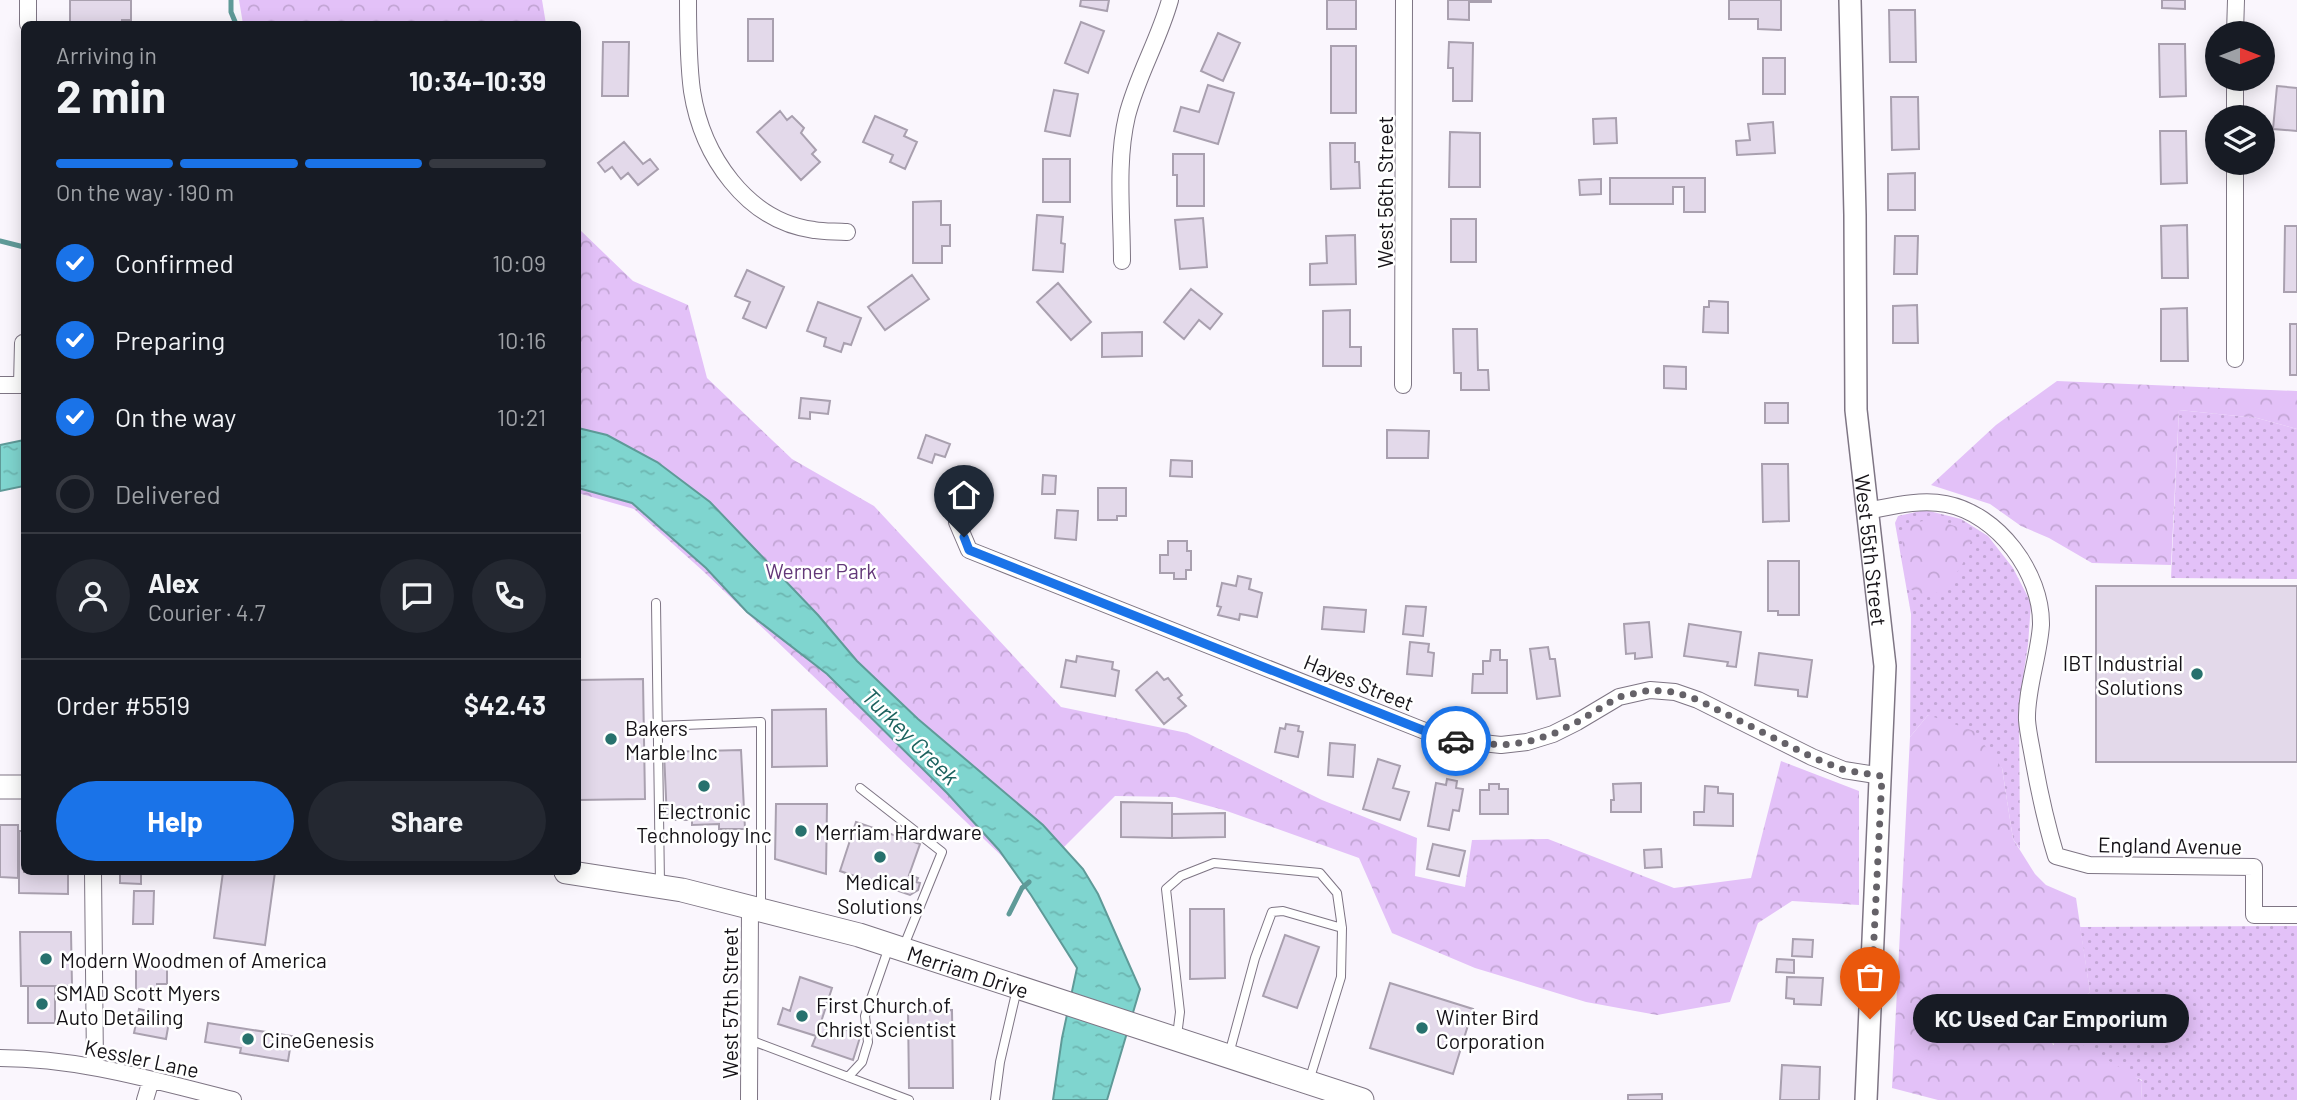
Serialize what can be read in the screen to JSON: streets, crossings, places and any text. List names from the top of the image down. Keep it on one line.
{"streets":{"main road":["Merriam Drive"],"street":["West 56th Street","West 55th Street","Hayes Street","England Avenue","West 57th Street","Kessler Lane"]},"crossings":[["West 55th Street","Hayes Street"],["West 55th Street","England Avenue"],["Merriam Drive","West 57th Street"]],"water":["Turkey Creek"],"parks":["Werner Park"],"places":["IBT Industrial Solutions","Bakers Marble Inc","Electronic Technology Inc","Merriam Hardware","Medical Solutions","Modern Woodmen of America","SMAD Scott Myers Auto Detailing","First Church of Christ Scientist","KC Used Car Emporium","Winter Bird Corporation","CineGenesis"],"north":"right","page":{"heading":["2 min","Arriving in","10:34–10:39"],"panel":["Alex","Courier · 4.7","Order #5519","$42.43"],"bar":"On the way · 190 m","list":[["Confirmed","10:09"],["Preparing","10:16"],["On the way","10:21"],"Delivered"],"buttons":["Help","Share"],"bubble":"KC Used Car Emporium"}}
